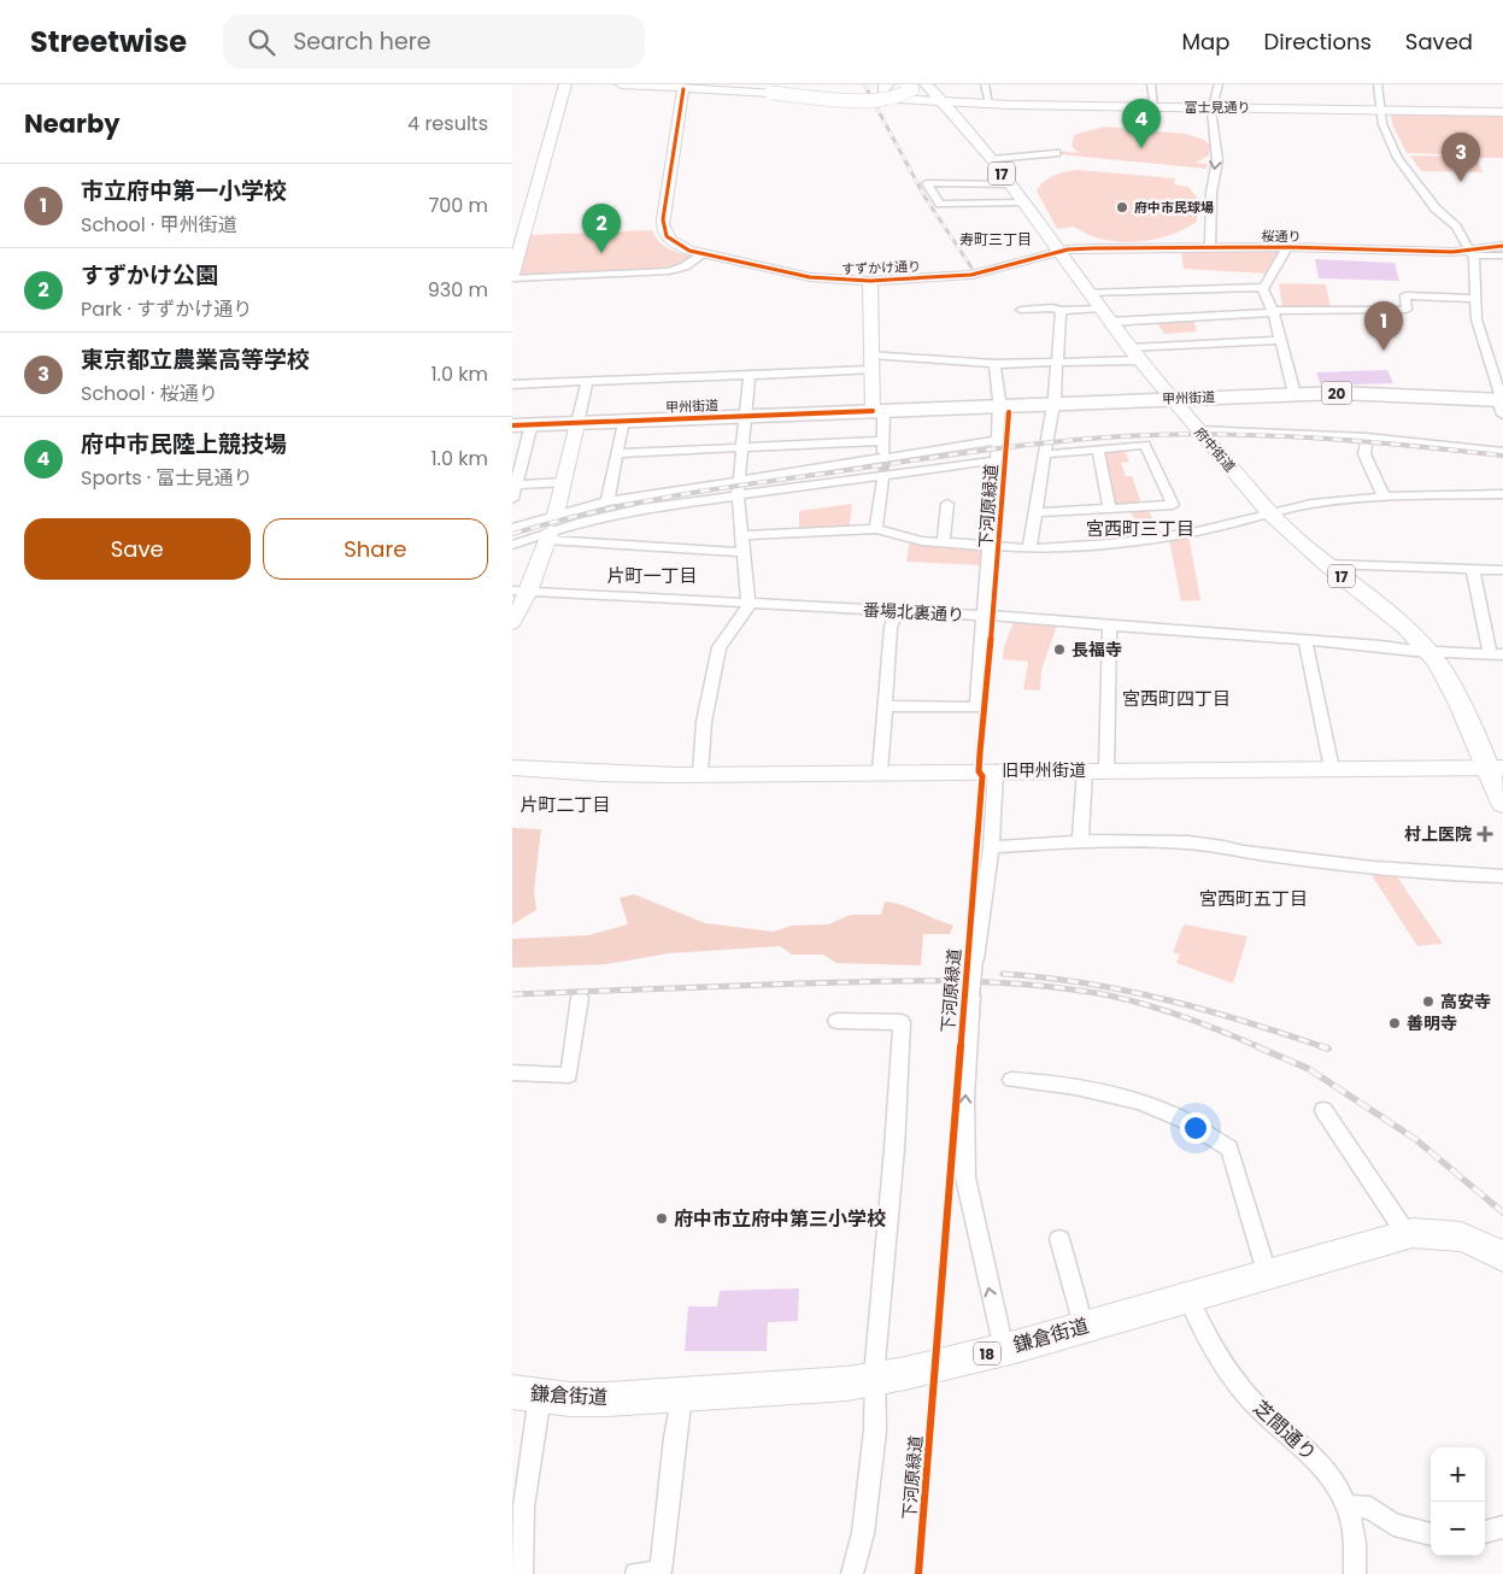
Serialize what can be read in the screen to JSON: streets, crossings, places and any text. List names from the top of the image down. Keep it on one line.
{"streets":{"highway":["20","甲州街道"],"main road":["17","府中街道","鎌倉街道","18"],"street":["富士見通り","桜通り","すずかけ通り","番場北裏通り","旧甲州街道","芝間通り"],"cycle path":["下河原緑道"]},"crossings":[["富士見通り","府中街道"],["桜通り","すずかけ通り"],["桜通り","府中街道"],["すずかけ通り","甲州街道"],["すずかけ通り","府中街道"],["甲州街道","府中街道"],["府中街道","番場北裏通り"],["府中街道","旧甲州街道"],["鎌倉街道","芝間通り"]],"districts":["寿町三丁目","宮西町三丁目","片町一丁目","宮西町四丁目","片町二丁目","宮西町五丁目"],"places":{"other":["府中市民球場","長福寺","高安寺","善明寺","府中市立府中第三小学校"],"health":["村上医院"]},"page":{"header":"Streetwise","search":"Search here","nav":["Map","Directions","Saved"],"heading":["Nearby","4 results"],"pins":["4","3","2","1"],"list":[{"mark":"1","name":"市立府中第一小学校","note":"School · 甲州街道","value":"700 m"},{"mark":"2","name":"すずかけ公園","note":"Park · すずかけ通り","value":"930 m"},{"mark":"3","name":"東京都立農業高等学校","note":"School · 桜通り","value":"1.0 km"},{"mark":"4","name":"府中市民陸上競技場","note":"Sports · 富士見通り","value":"1.0 km"}],"buttons":["Save","Share"],"map_buttons":["+","−"]}}
